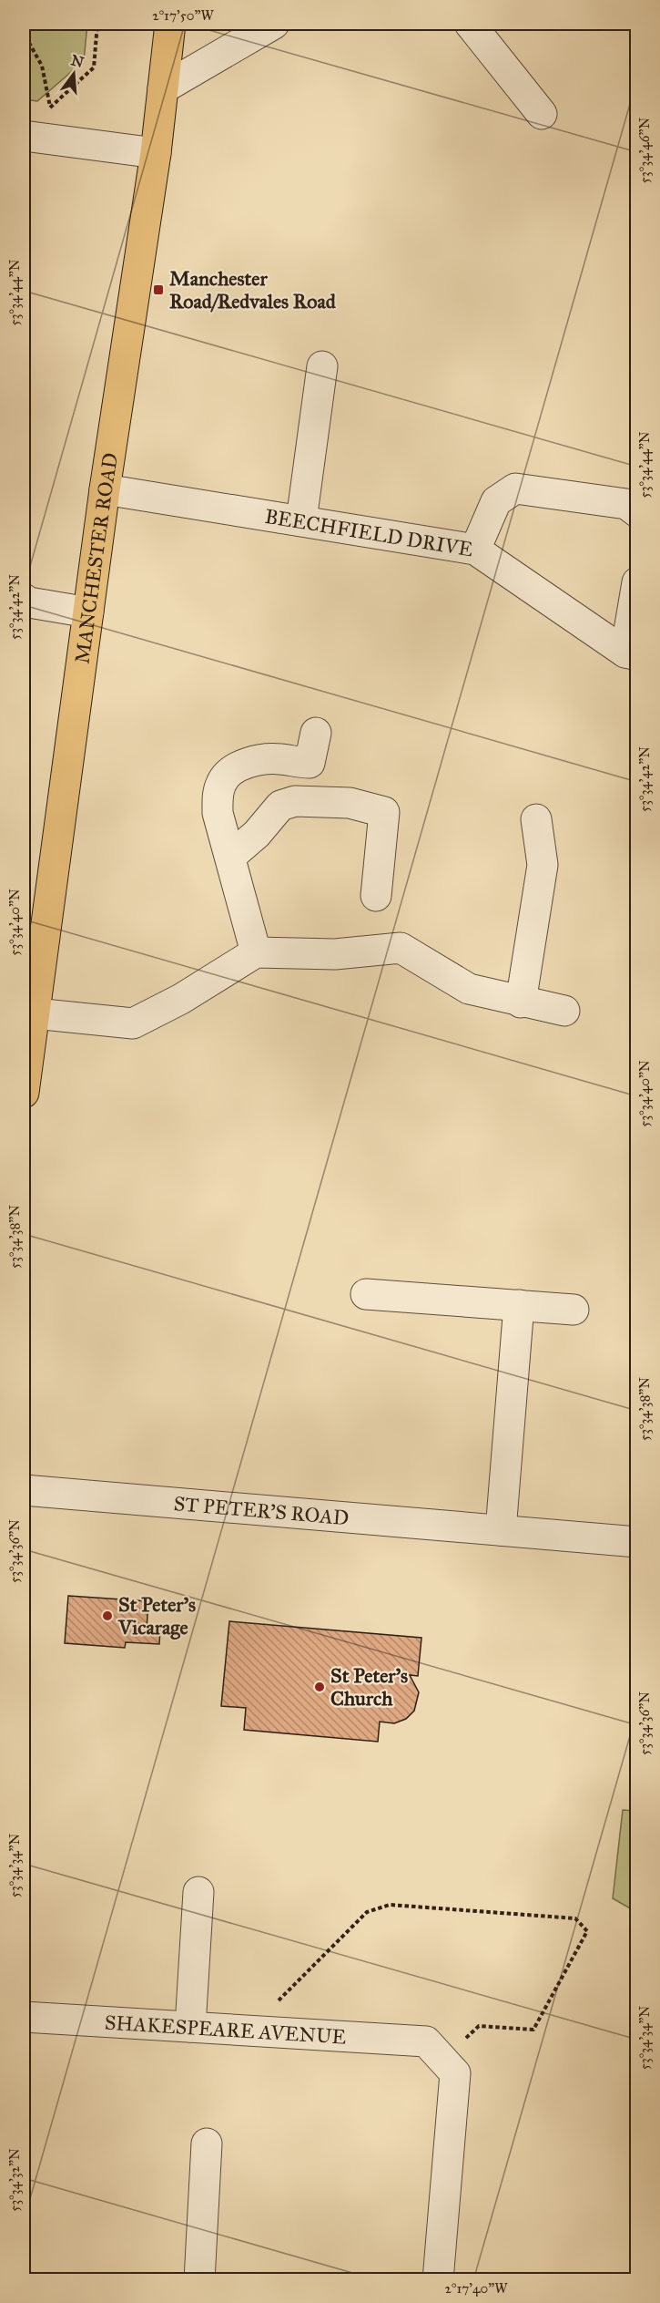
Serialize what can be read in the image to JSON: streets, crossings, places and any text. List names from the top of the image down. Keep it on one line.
{"streets":{"highway":["MANCHESTER ROAD"],"street":["BEECHFIELD DRIVE","ST PETER'S ROAD","SHAKESPEARE AVENUE"]},"crossings":[["BEECHFIELD DRIVE","MANCHESTER ROAD"]],"places":{"transit":["Manchester Road/Redvales Road"],"other":["St Peter's Vicarage","St Peter's Church"]},"north":"top","coordinates":["2°17'50\"W","53°34'46\"N","53°34'44\"N","53°34'42\"N","53°34'40\"N","53°34'38\"N","53°34'36\"N","53°34'34\"N","53°34'32\"N","2°17'40\"W"]}
